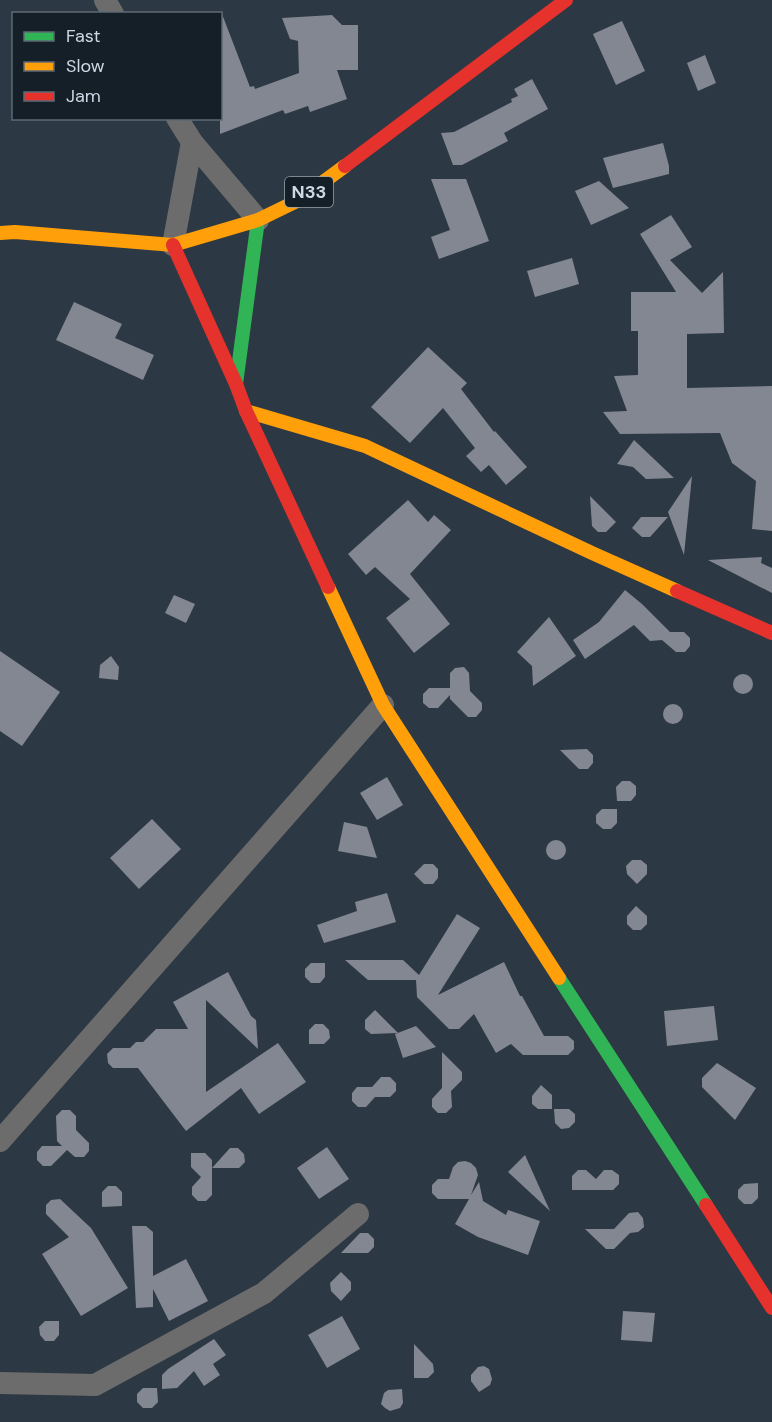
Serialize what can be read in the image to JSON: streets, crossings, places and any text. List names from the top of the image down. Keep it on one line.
{"streets":{"street":["N33"]},"legend":["Fast","Slow","Jam"]}
